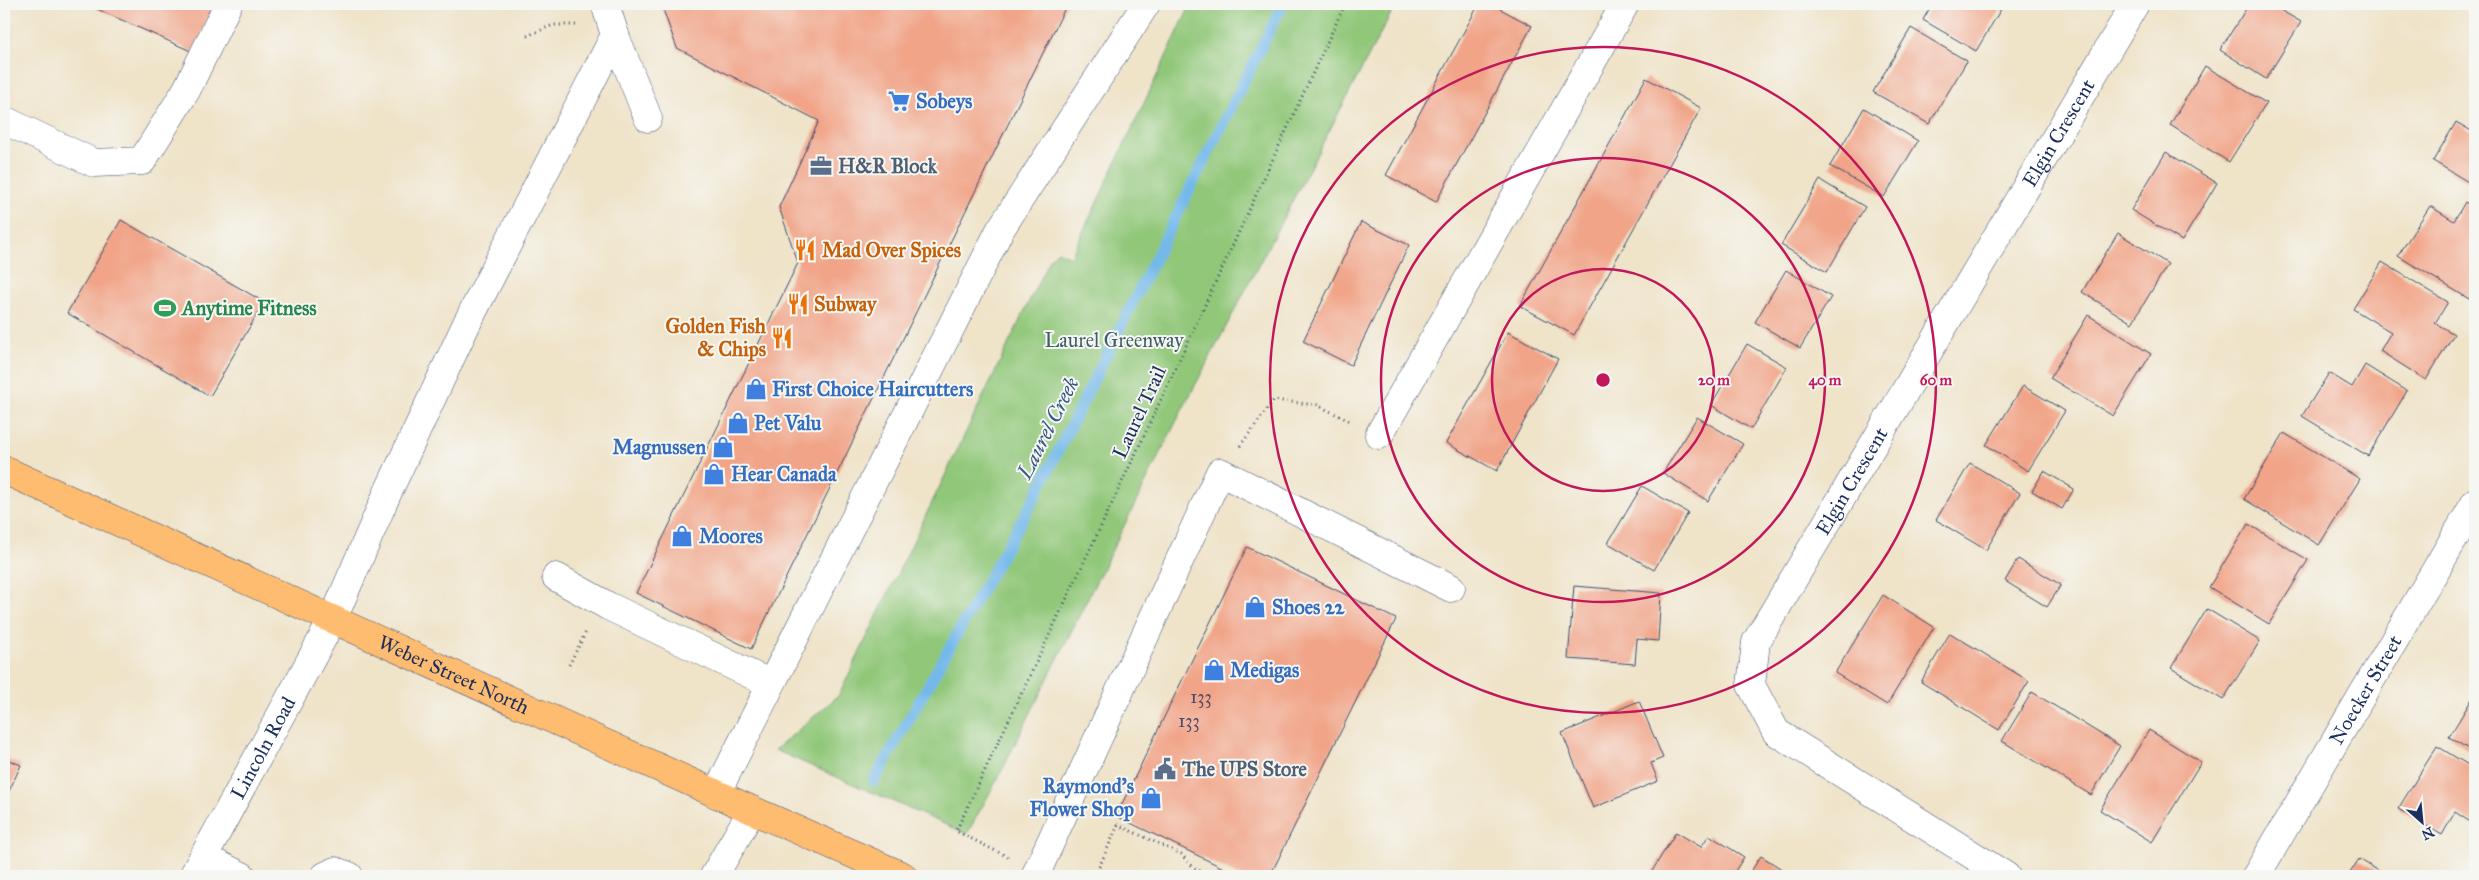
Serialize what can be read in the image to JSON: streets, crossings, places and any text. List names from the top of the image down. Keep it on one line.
{"streets":{"main road":["Weber Street North"],"street":["Elgin Crescent","Noecker Street","Lincoln Road"],"path":["Laurel Trail"]},"crossings":[["Weber Street North","Lincoln Road"]],"water":["Laurel Creek"],"parks":["Laurel Greenway"],"places":{"supermarket":["Sobeys"],"office":["H&R Block"],"restaurant":["Mad Over Spices","Subway","Golden Fish & Chips"],"sports":["Anytime Fitness"],"shop":["First Choice Haircutters","Pet Valu","Magnussen","Hear Canada","Moores","Shoes 22","Medigas","Raymond's Flower Shop"],"public building":["The UPS Store"]},"house_numbers":["133","133"],"north":"bottom right","rings":["20 m","40 m","60 m"]}
